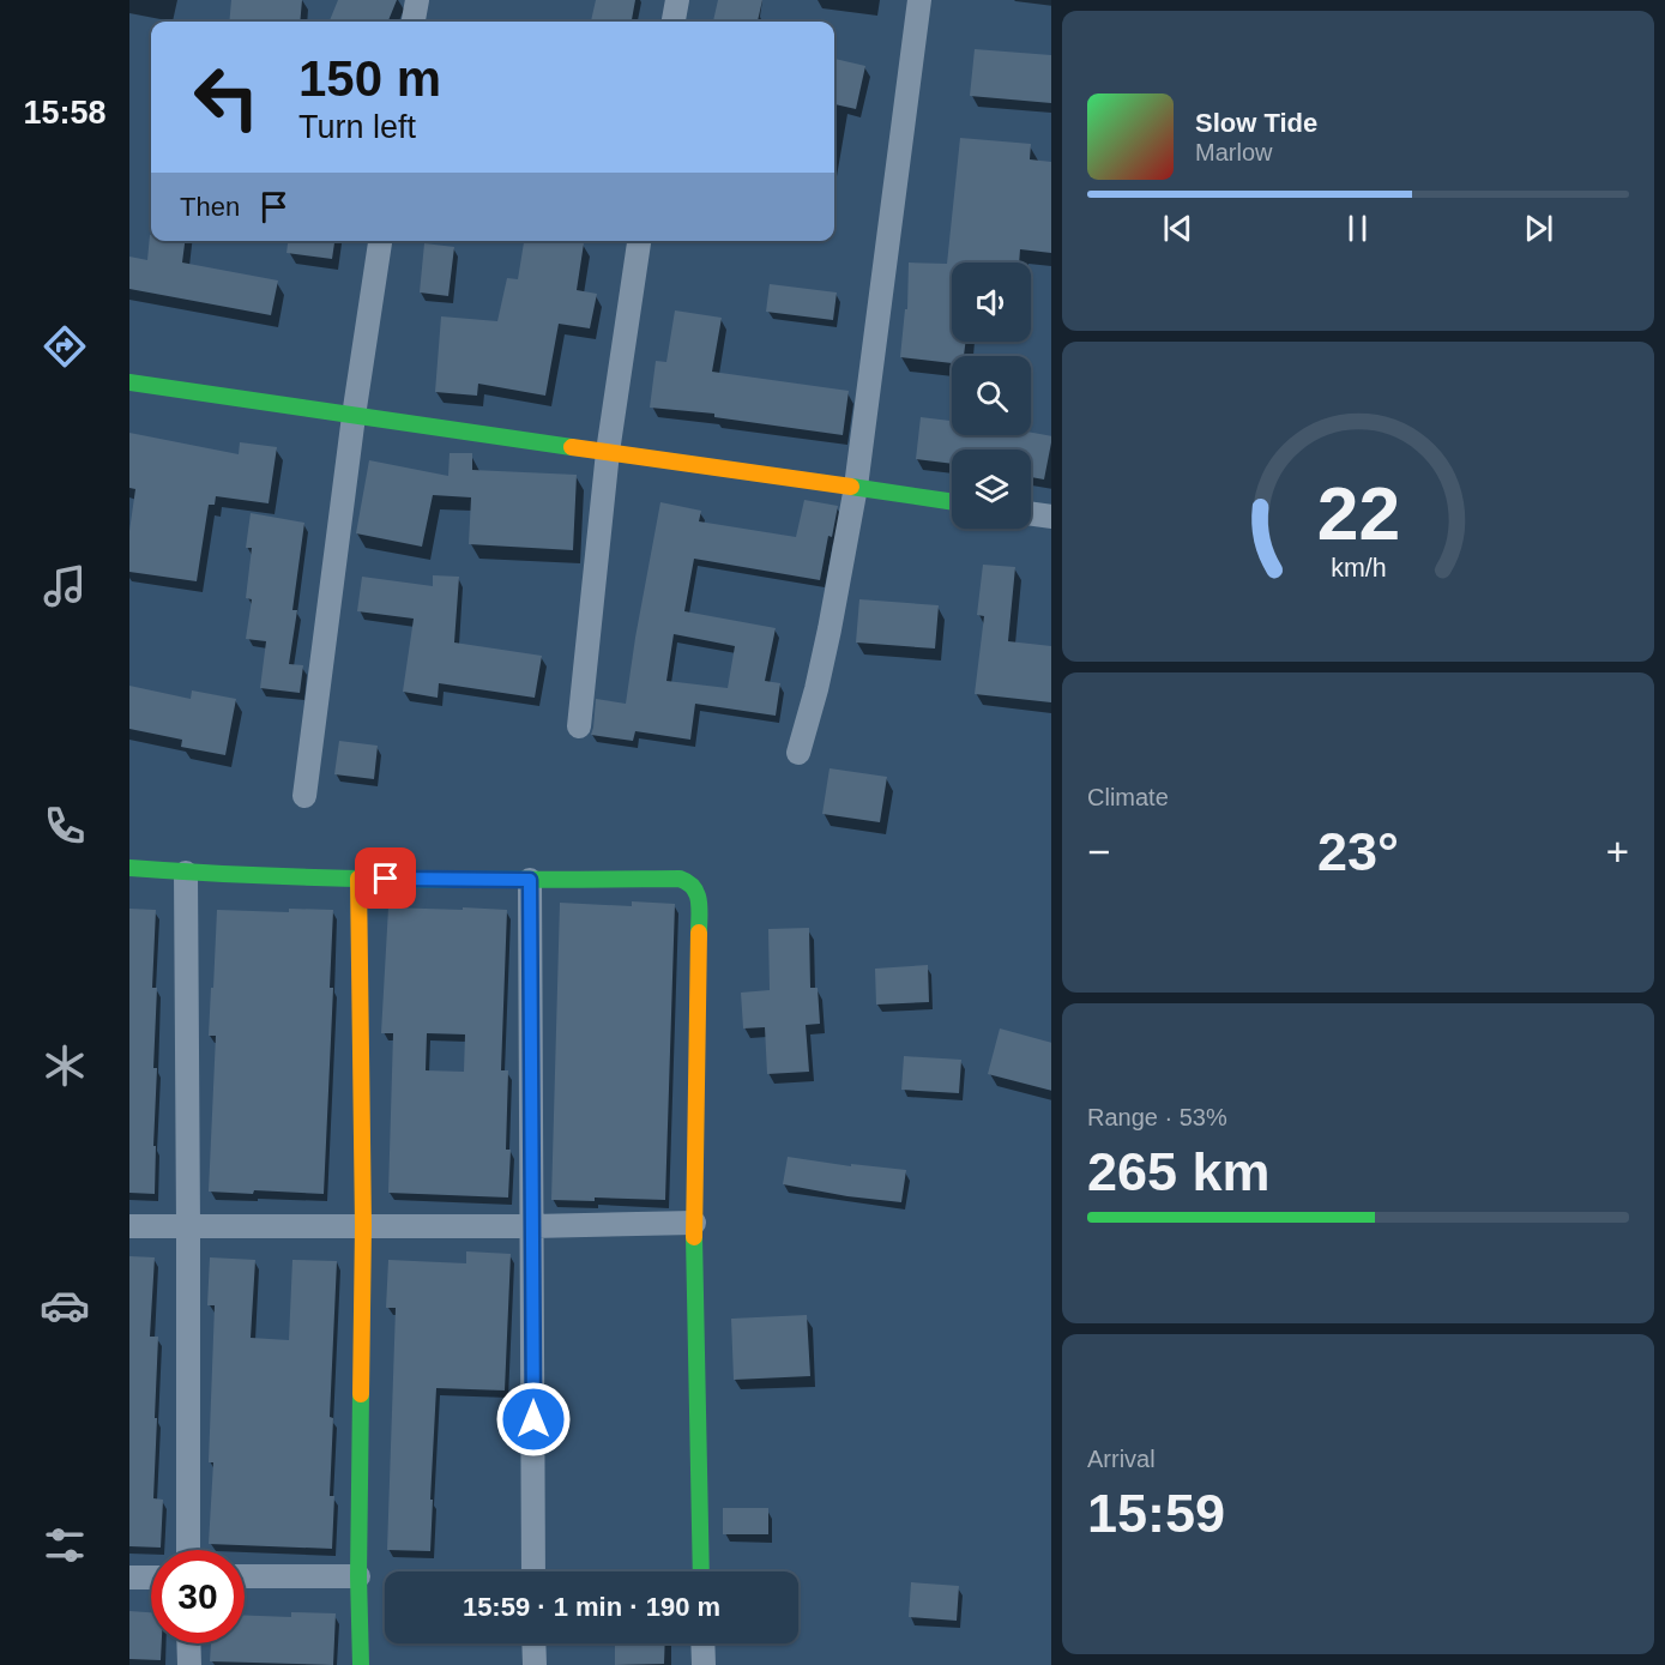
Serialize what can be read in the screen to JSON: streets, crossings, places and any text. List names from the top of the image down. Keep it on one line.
{"page":{"tabs":"15:58","turn":["150 m","Turn left"],"song":["Slow Tide","Marlow"],"then":"Then","tile":["Climate",["Range · 53%","265 km"],["Arrival","15:59"]],"heat":["−","23°","+"],"limit":"30","trip":"15:59 · 1 min · 190 m","gauge":["22","km/h"]}}
